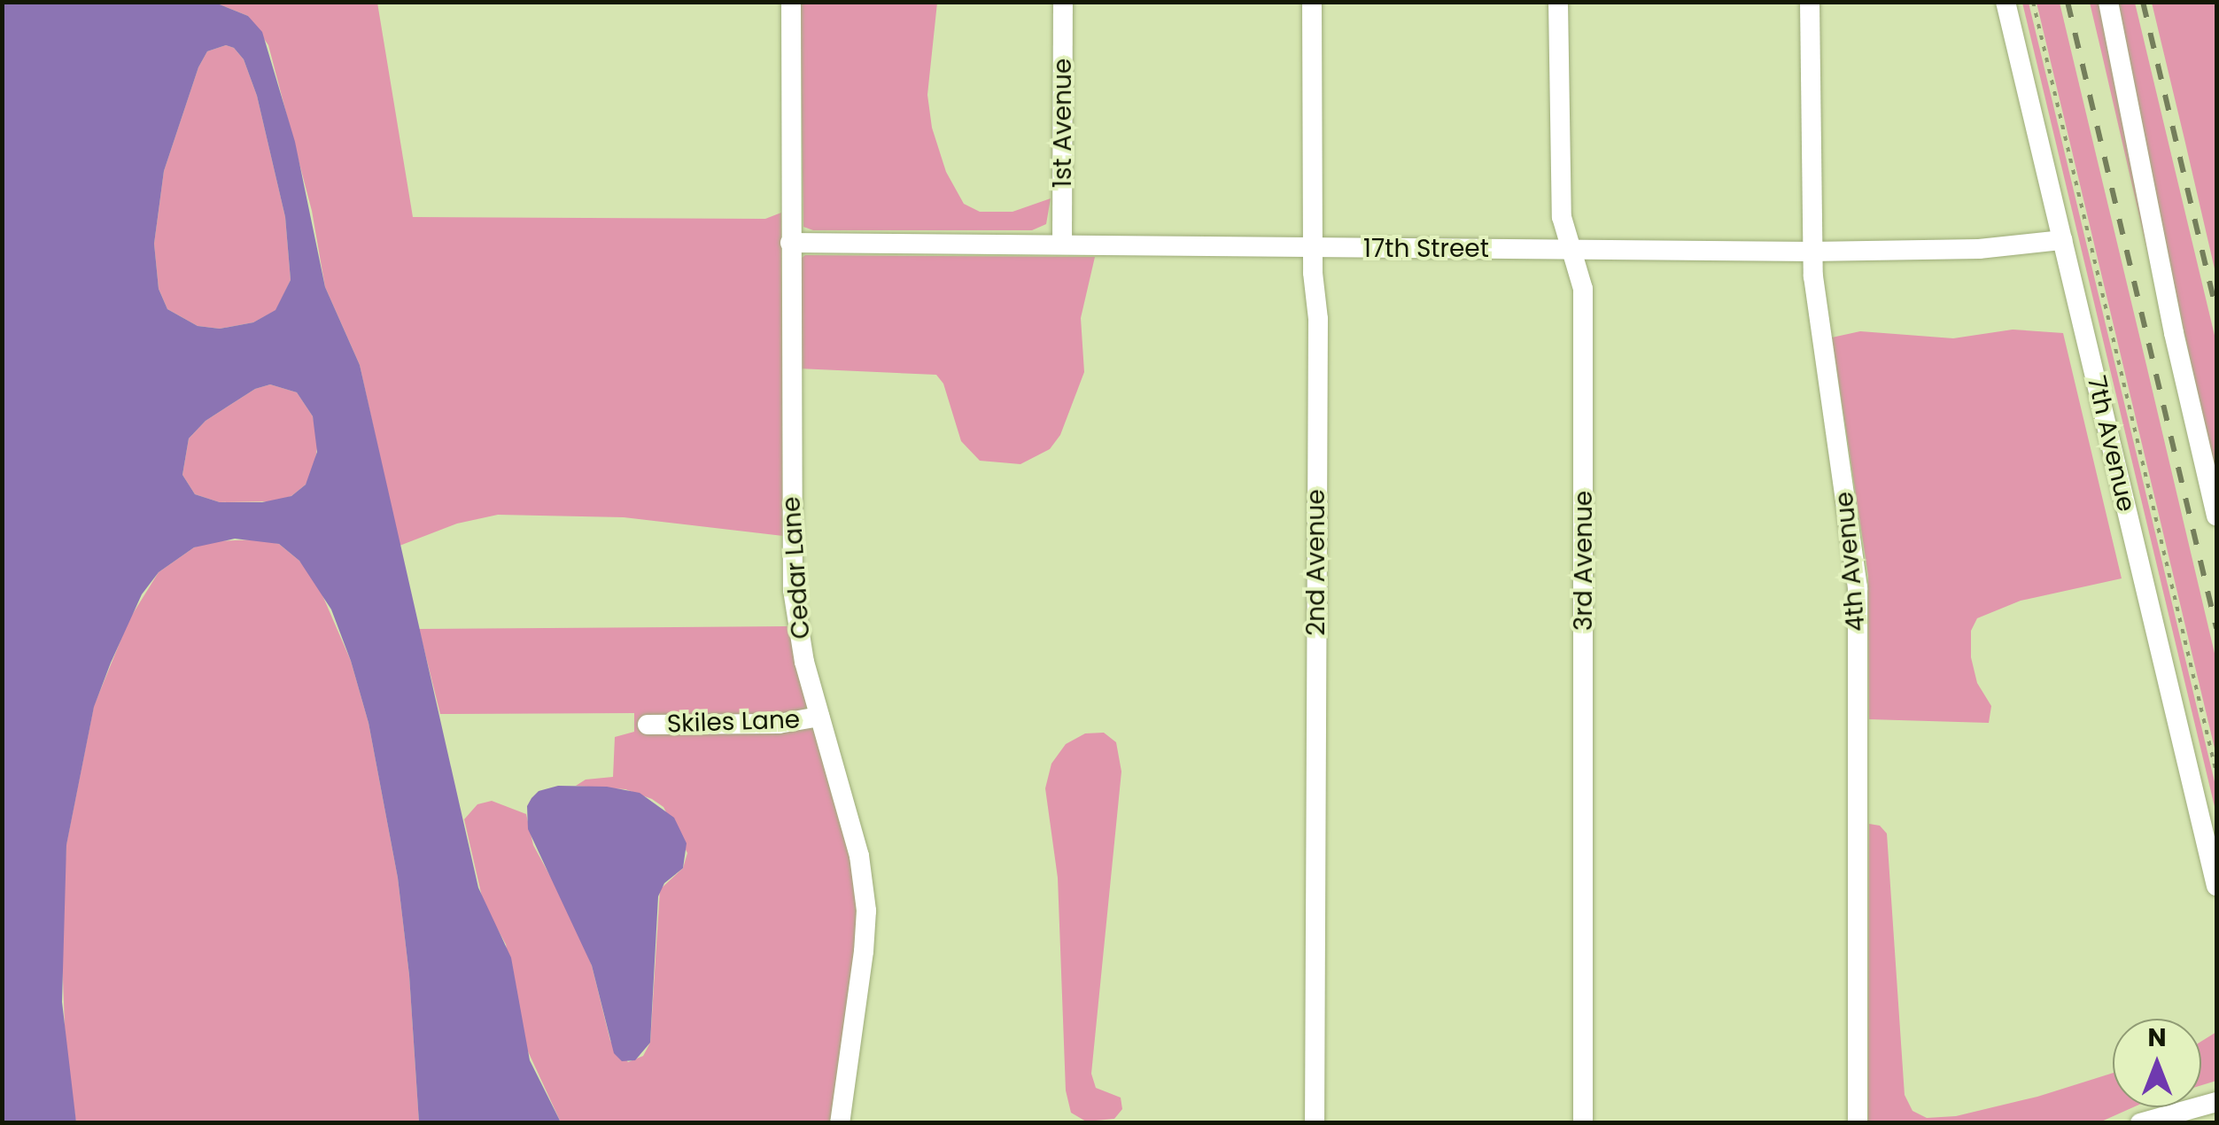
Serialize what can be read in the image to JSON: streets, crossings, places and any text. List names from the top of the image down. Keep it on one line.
{"streets":{"street":["1st Avenue","17th Street","7th Avenue","3rd Avenue","4th Avenue","2nd Avenue","Cedar Lane","Skiles Lane"]},"crossings":[["1st Avenue","17th Street"],["17th Street","7th Avenue"],["17th Street","3rd Avenue"],["17th Street","4th Avenue"],["17th Street","2nd Avenue"],["17th Street","Cedar Lane"],["Cedar Lane","Skiles Lane"]],"north":"top"}
